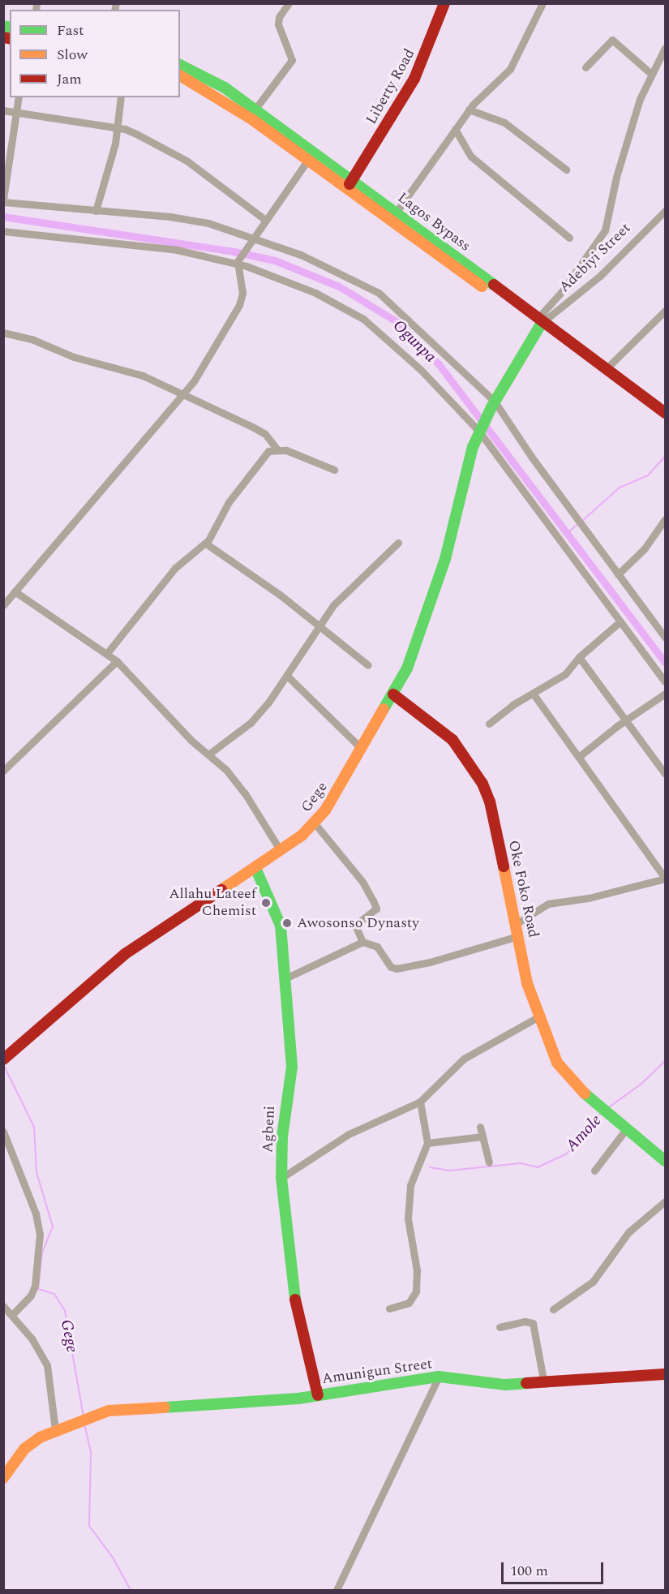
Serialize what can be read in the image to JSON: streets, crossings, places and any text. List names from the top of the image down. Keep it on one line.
{"streets":{"street":["Liberty Road","Lagos Bypass","Adebiyi Street","Gege","Oke Foko Road","Agbeni","Amunigun Street"]},"crossings":[["Liberty Road","Lagos Bypass"],["Lagos Bypass","Adebiyi Street"],["Lagos Bypass","Gege"],["Adebiyi Street","Gege"],["Gege","Oke Foko Road"],["Gege","Agbeni"],["Agbeni","Amunigun Street"]],"water":["Ogunpa","Amole","Gege"],"places":["Allahu Lateef Chemist","Awosonso Dynasty"],"legend":["Fast","Slow","Jam"],"scale_bar":"100 m"}
